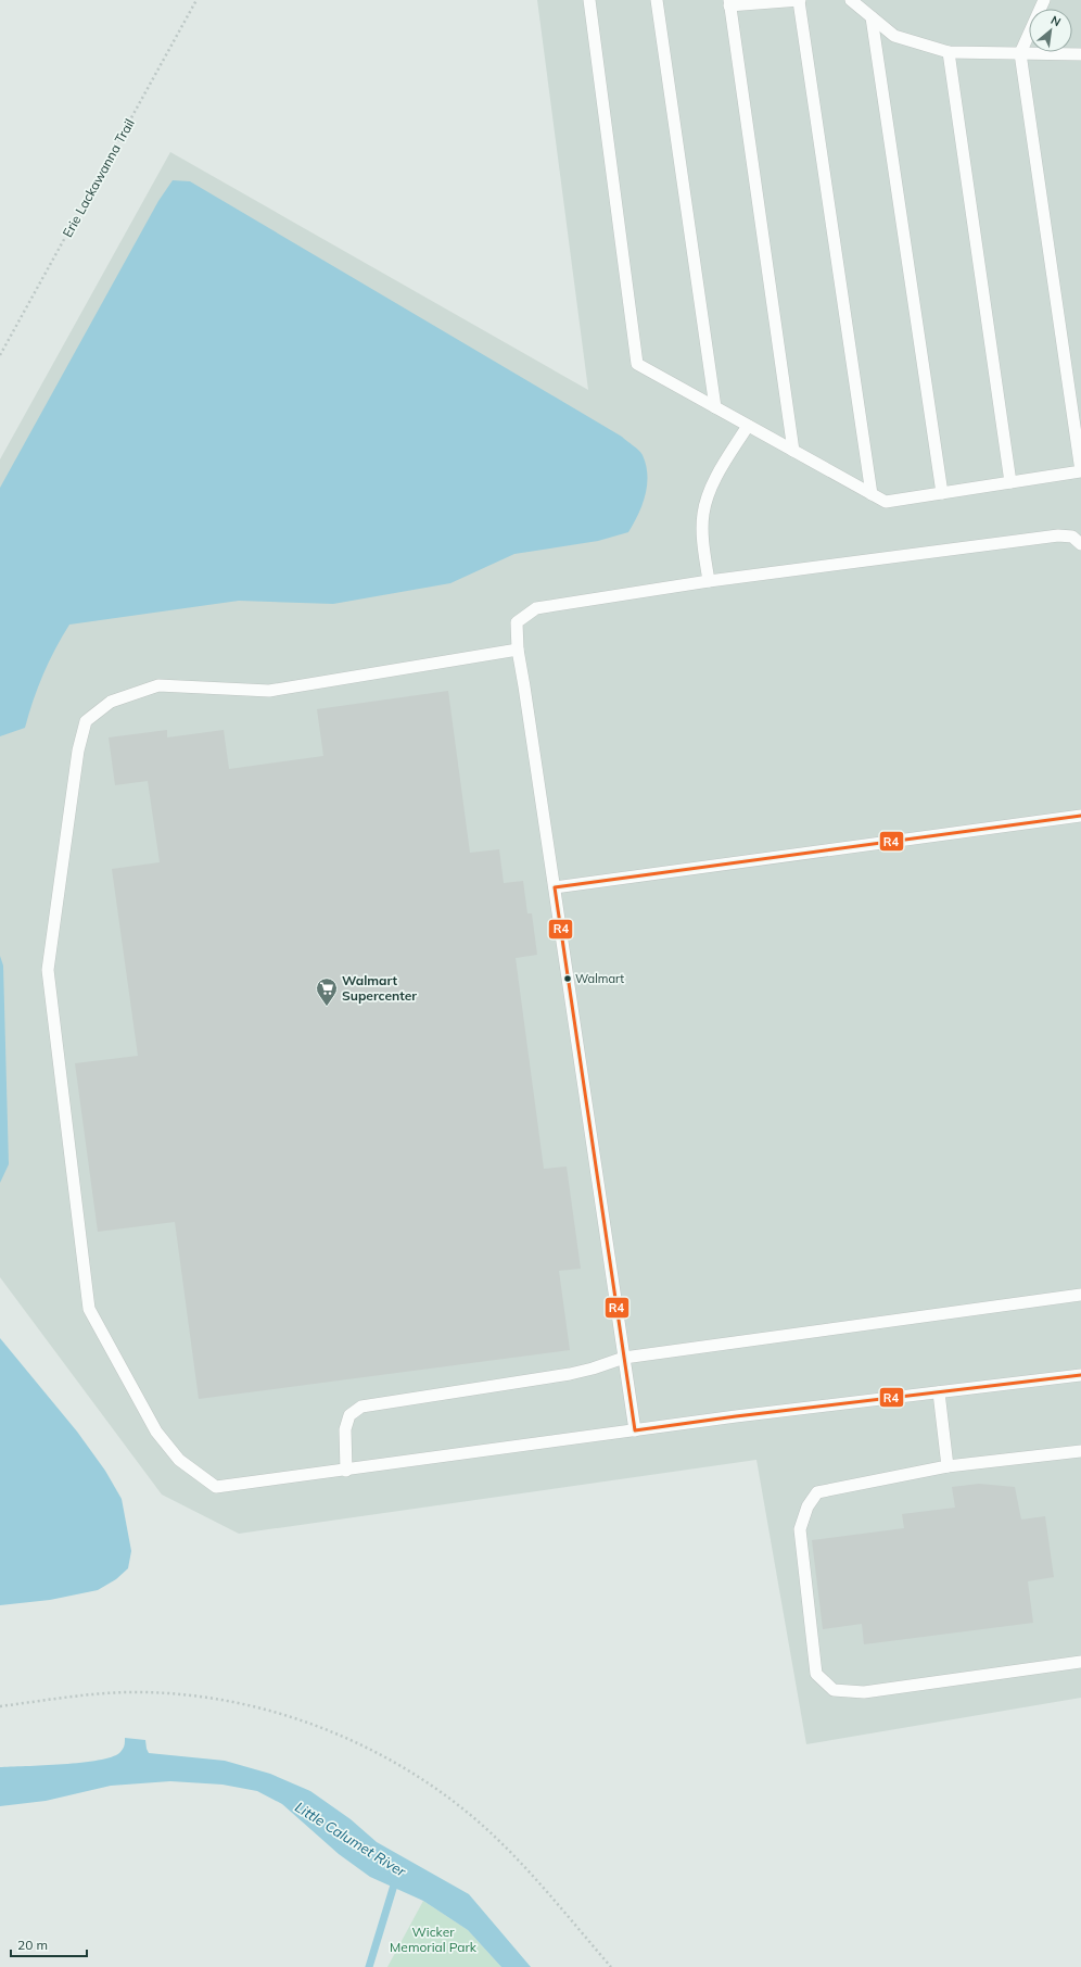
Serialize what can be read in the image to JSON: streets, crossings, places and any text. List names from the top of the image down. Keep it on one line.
{"streets":{"path":["Erie Lackawanna Trail"]},"water":["Little Calumet River"],"parks":["Wicker Memorial Park"],"places":{"other":["Walmart"],"supermarket":["Walmart Supercenter"]},"lines":["transit line R4"],"scale_bar":"20 m","north":"top right"}
